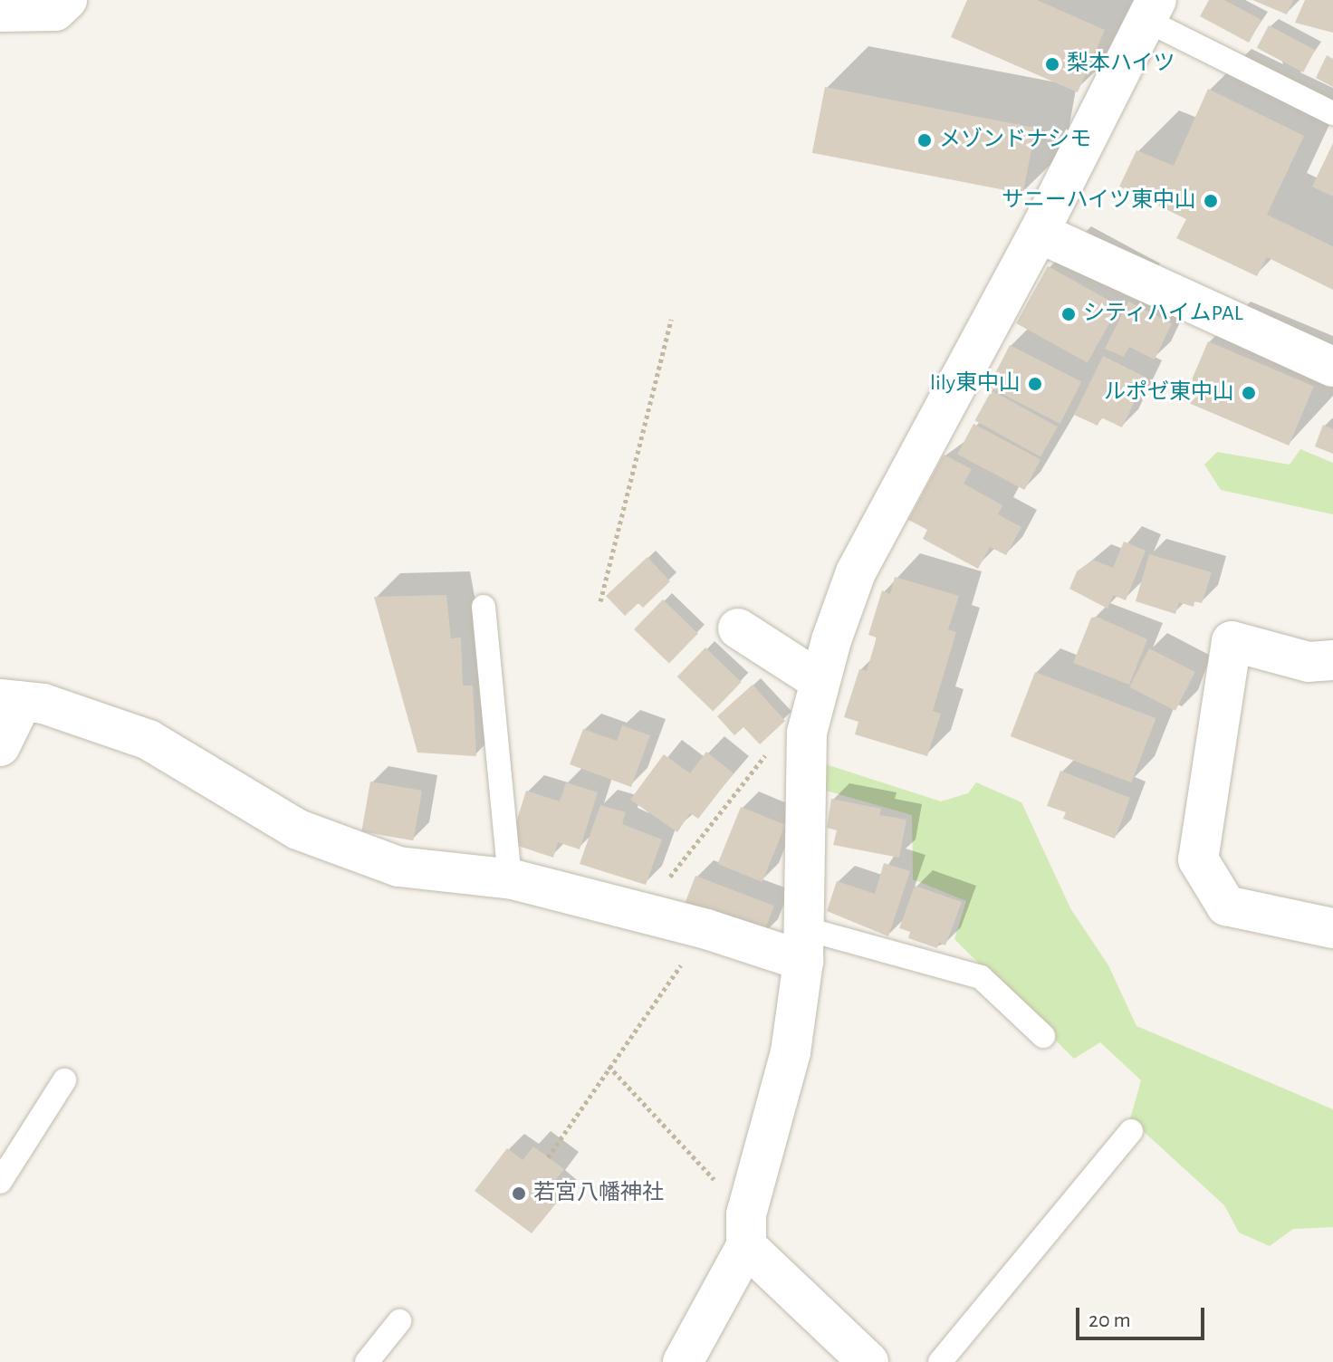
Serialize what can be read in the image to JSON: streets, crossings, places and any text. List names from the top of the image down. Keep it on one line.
{"places":["梨本ハイツ","メゾンドナシモ","サニーハイツ東中山","シティハイムPAL","lily東中山","ルポゼ東中山","若宮八幡神社"],"scale_bar":"20 m"}
